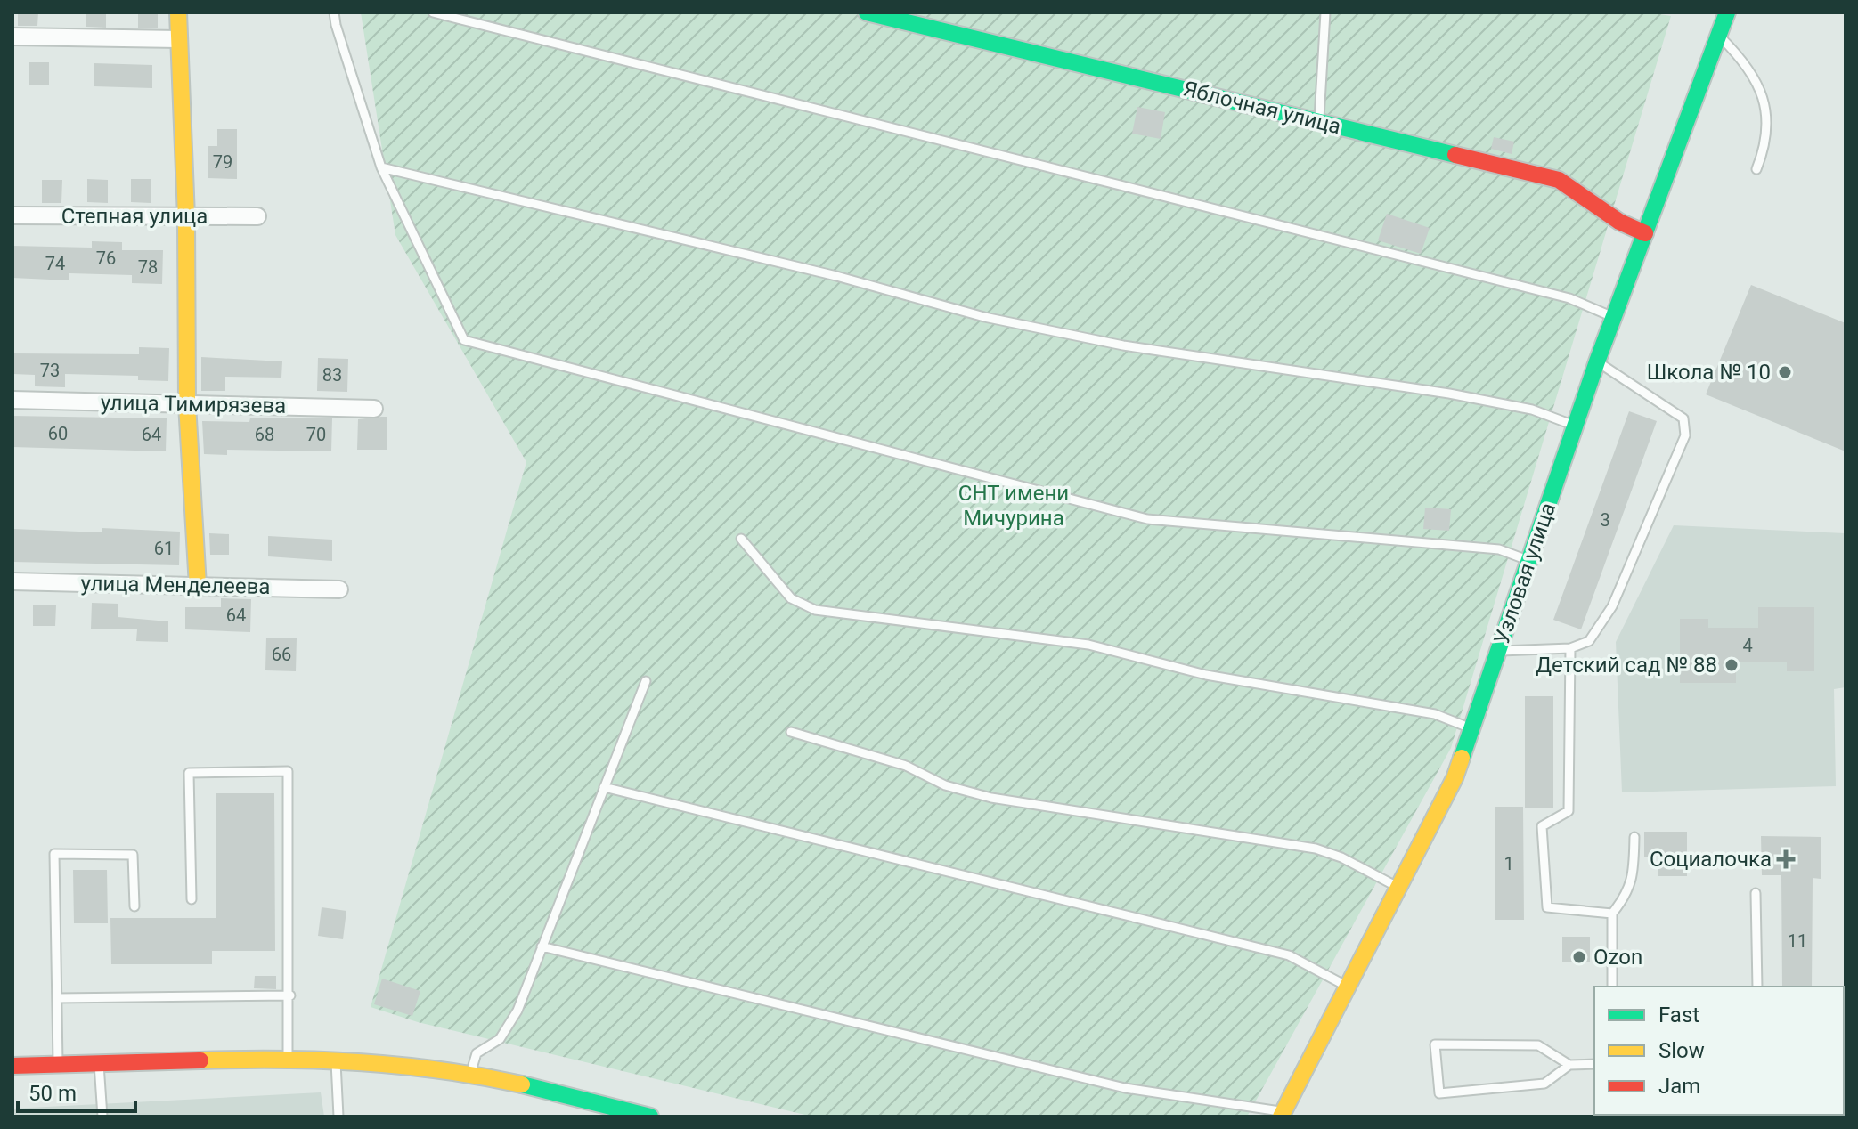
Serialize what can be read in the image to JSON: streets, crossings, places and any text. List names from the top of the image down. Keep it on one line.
{"streets":{"street":["Яблочная улица","Степная улица","улица Тимирязева","Узловая улица","улица Менделеева"]},"crossings":[["Яблочная улица","Узловая улица"]],"parks":["СНТ имени Мичурина"],"places":{"other":["Школа № 10","Детский сад № 88","Ozon"],"health":["Социалочка"]},"house_numbers":["79","76","74","78","73","83","60","64","68","70","3","61","64","4","66","1","11"],"legend":["Fast","Slow","Jam"],"scale_bar":"50 m"}
